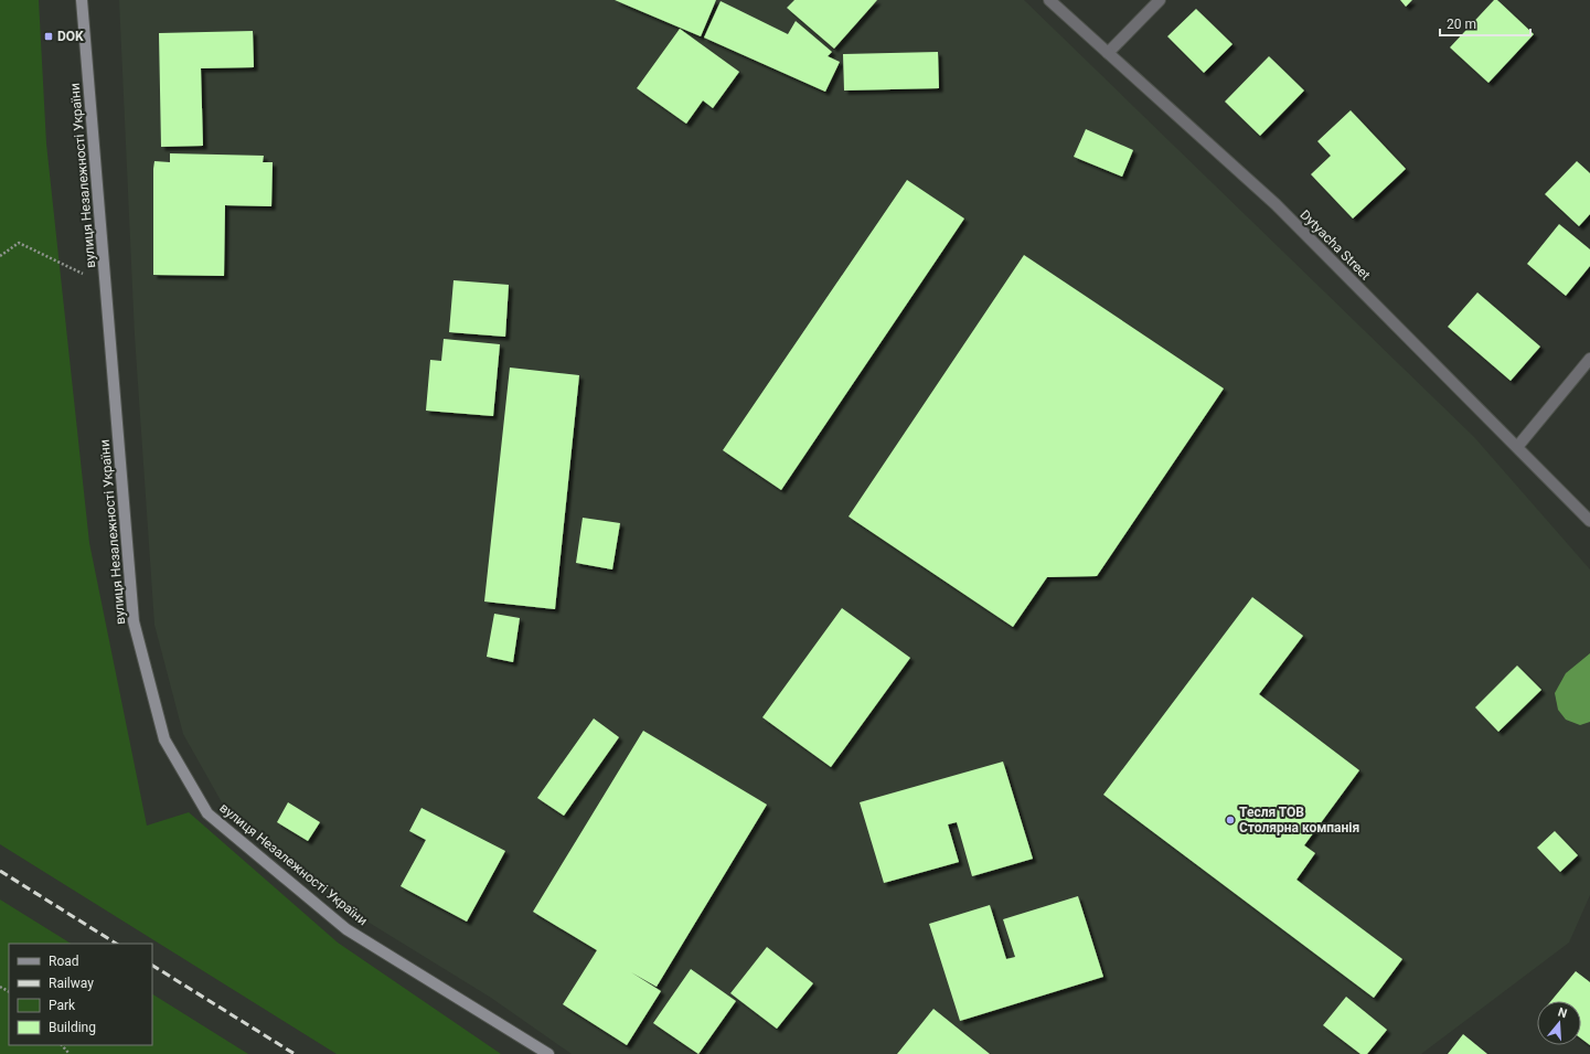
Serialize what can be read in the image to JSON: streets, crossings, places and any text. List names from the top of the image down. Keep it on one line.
{"streets":{"main road":["вулиця Незалежності України"],"street":["Dytyacha Street"]},"places":{"transit":["DOK"],"other":["Тесля ТОВ Столярна компанія"]},"legend":["Road","Railway","Park","Building"],"scale_bar":"20 m","north":"top"}
